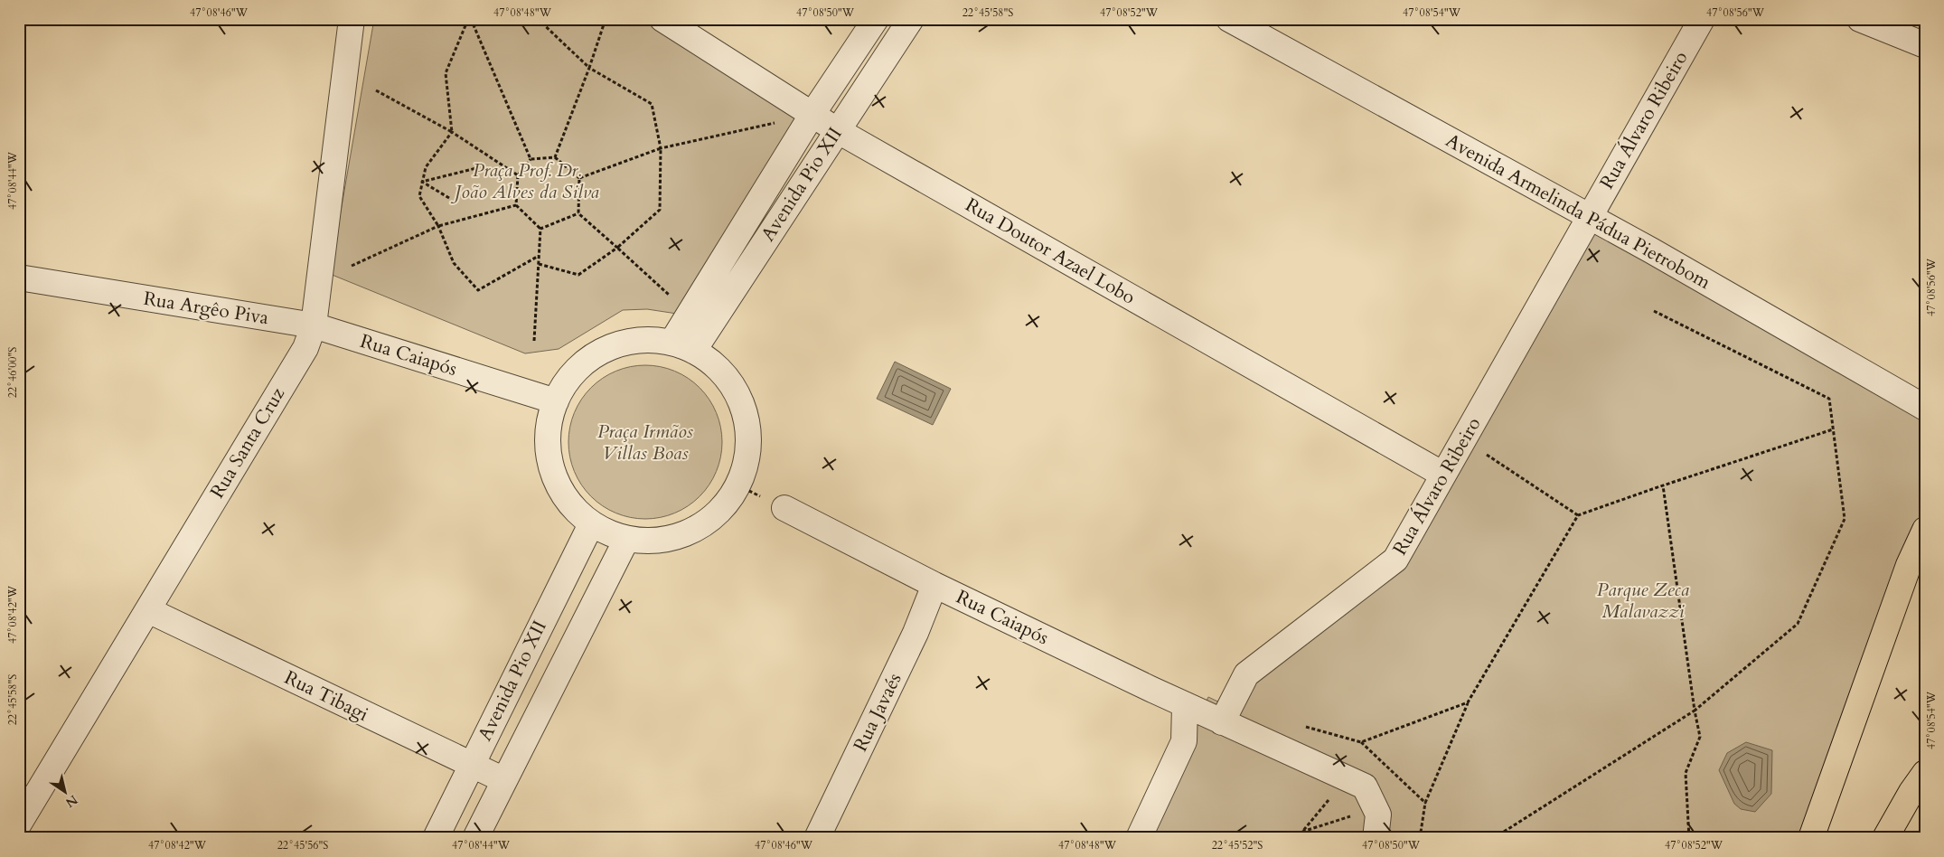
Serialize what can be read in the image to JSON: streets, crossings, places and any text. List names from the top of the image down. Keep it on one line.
{"streets":{"street":["Rua Álvaro Ribeiro","Avenida Pio XII","Avenida Armelinda Pádua Pietrobom","Rua Doutor Azael Lobo","Rua Argêo Piva","Rua Caiapós","Rua Santa Cruz","Rua Tibagi","Rua Javaés"]},"crossings":[["Rua Álvaro Ribeiro","Avenida Armelinda Pádua Pietrobom"],["Rua Álvaro Ribeiro","Rua Doutor Azael Lobo"],["Rua Álvaro Ribeiro","Rua Caiapós"],["Avenida Pio XII","Rua Doutor Azael Lobo"],["Avenida Pio XII","Rua Tibagi"],["Rua Argêo Piva","Rua Caiapós"],["Rua Argêo Piva","Rua Santa Cruz"],["Rua Caiapós","Rua Santa Cruz"],["Rua Caiapós","Rua Javaés"],["Rua Santa Cruz","Rua Tibagi"]],"parks":["Praça Prof. Dr. João Alves da Silva","Praça Irmãos Villas Boas","Parque Zeca Malavazzi"],"north":"bottom right","coordinates":["47°08'46\"W","47°08'48\"W","47°08'50\"W","22°45'58\"S","47°08'52\"W","47°08'54\"W","47°08'56\"W","47°08'44\"W","22°46'00\"S","47°08'42\"W","22°45'56\"S","22°45'52\"S"]}
